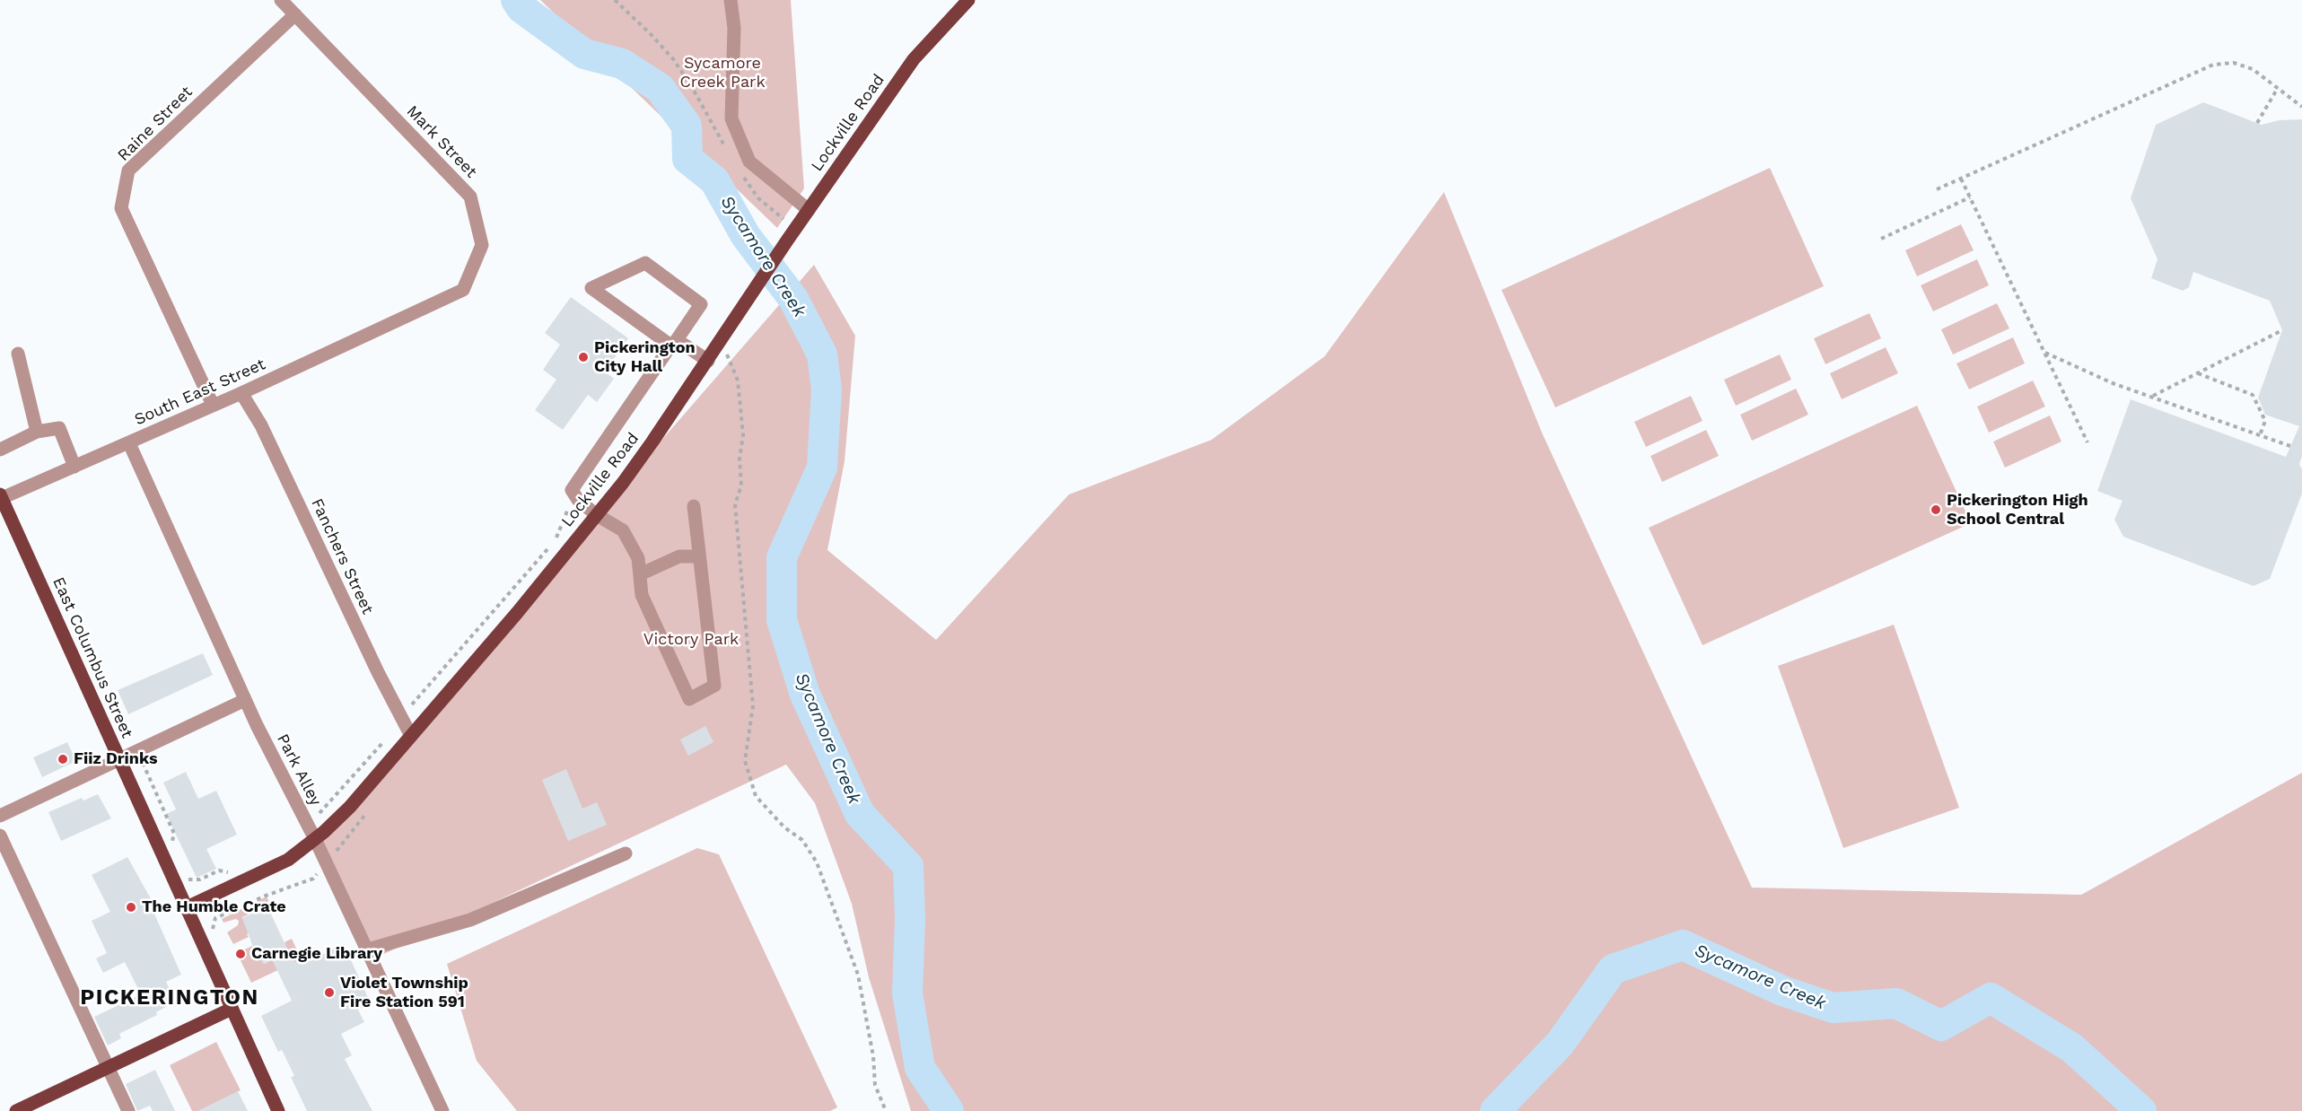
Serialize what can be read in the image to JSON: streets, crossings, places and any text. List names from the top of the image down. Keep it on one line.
{"streets":{"main road":["Lockville Road","East Columbus Street"],"street":["Raine Street","Mark Street","South East Street","Fanchers Street","Park Alley"]},"crossings":[["Lockville Road","Fanchers Street"],["Lockville Road","East Columbus Street"],["Lockville Road","Park Alley"],["Raine Street","Mark Street"],["Raine Street","South East Street"],["Mark Street","South East Street"],["South East Street","Fanchers Street"],["South East Street","East Columbus Street"],["South East Street","Park Alley"]],"districts":["PICKERINGTON"],"water":["Sycamore Creek"],"parks":["Sycamore Creek Park","Victory Park"],"places":["Pickerington City Hall","Pickerington High School Central","Fiiz Drinks","The Humble Crate","Carnegie Library","Violet Township Fire Station 591"]}
